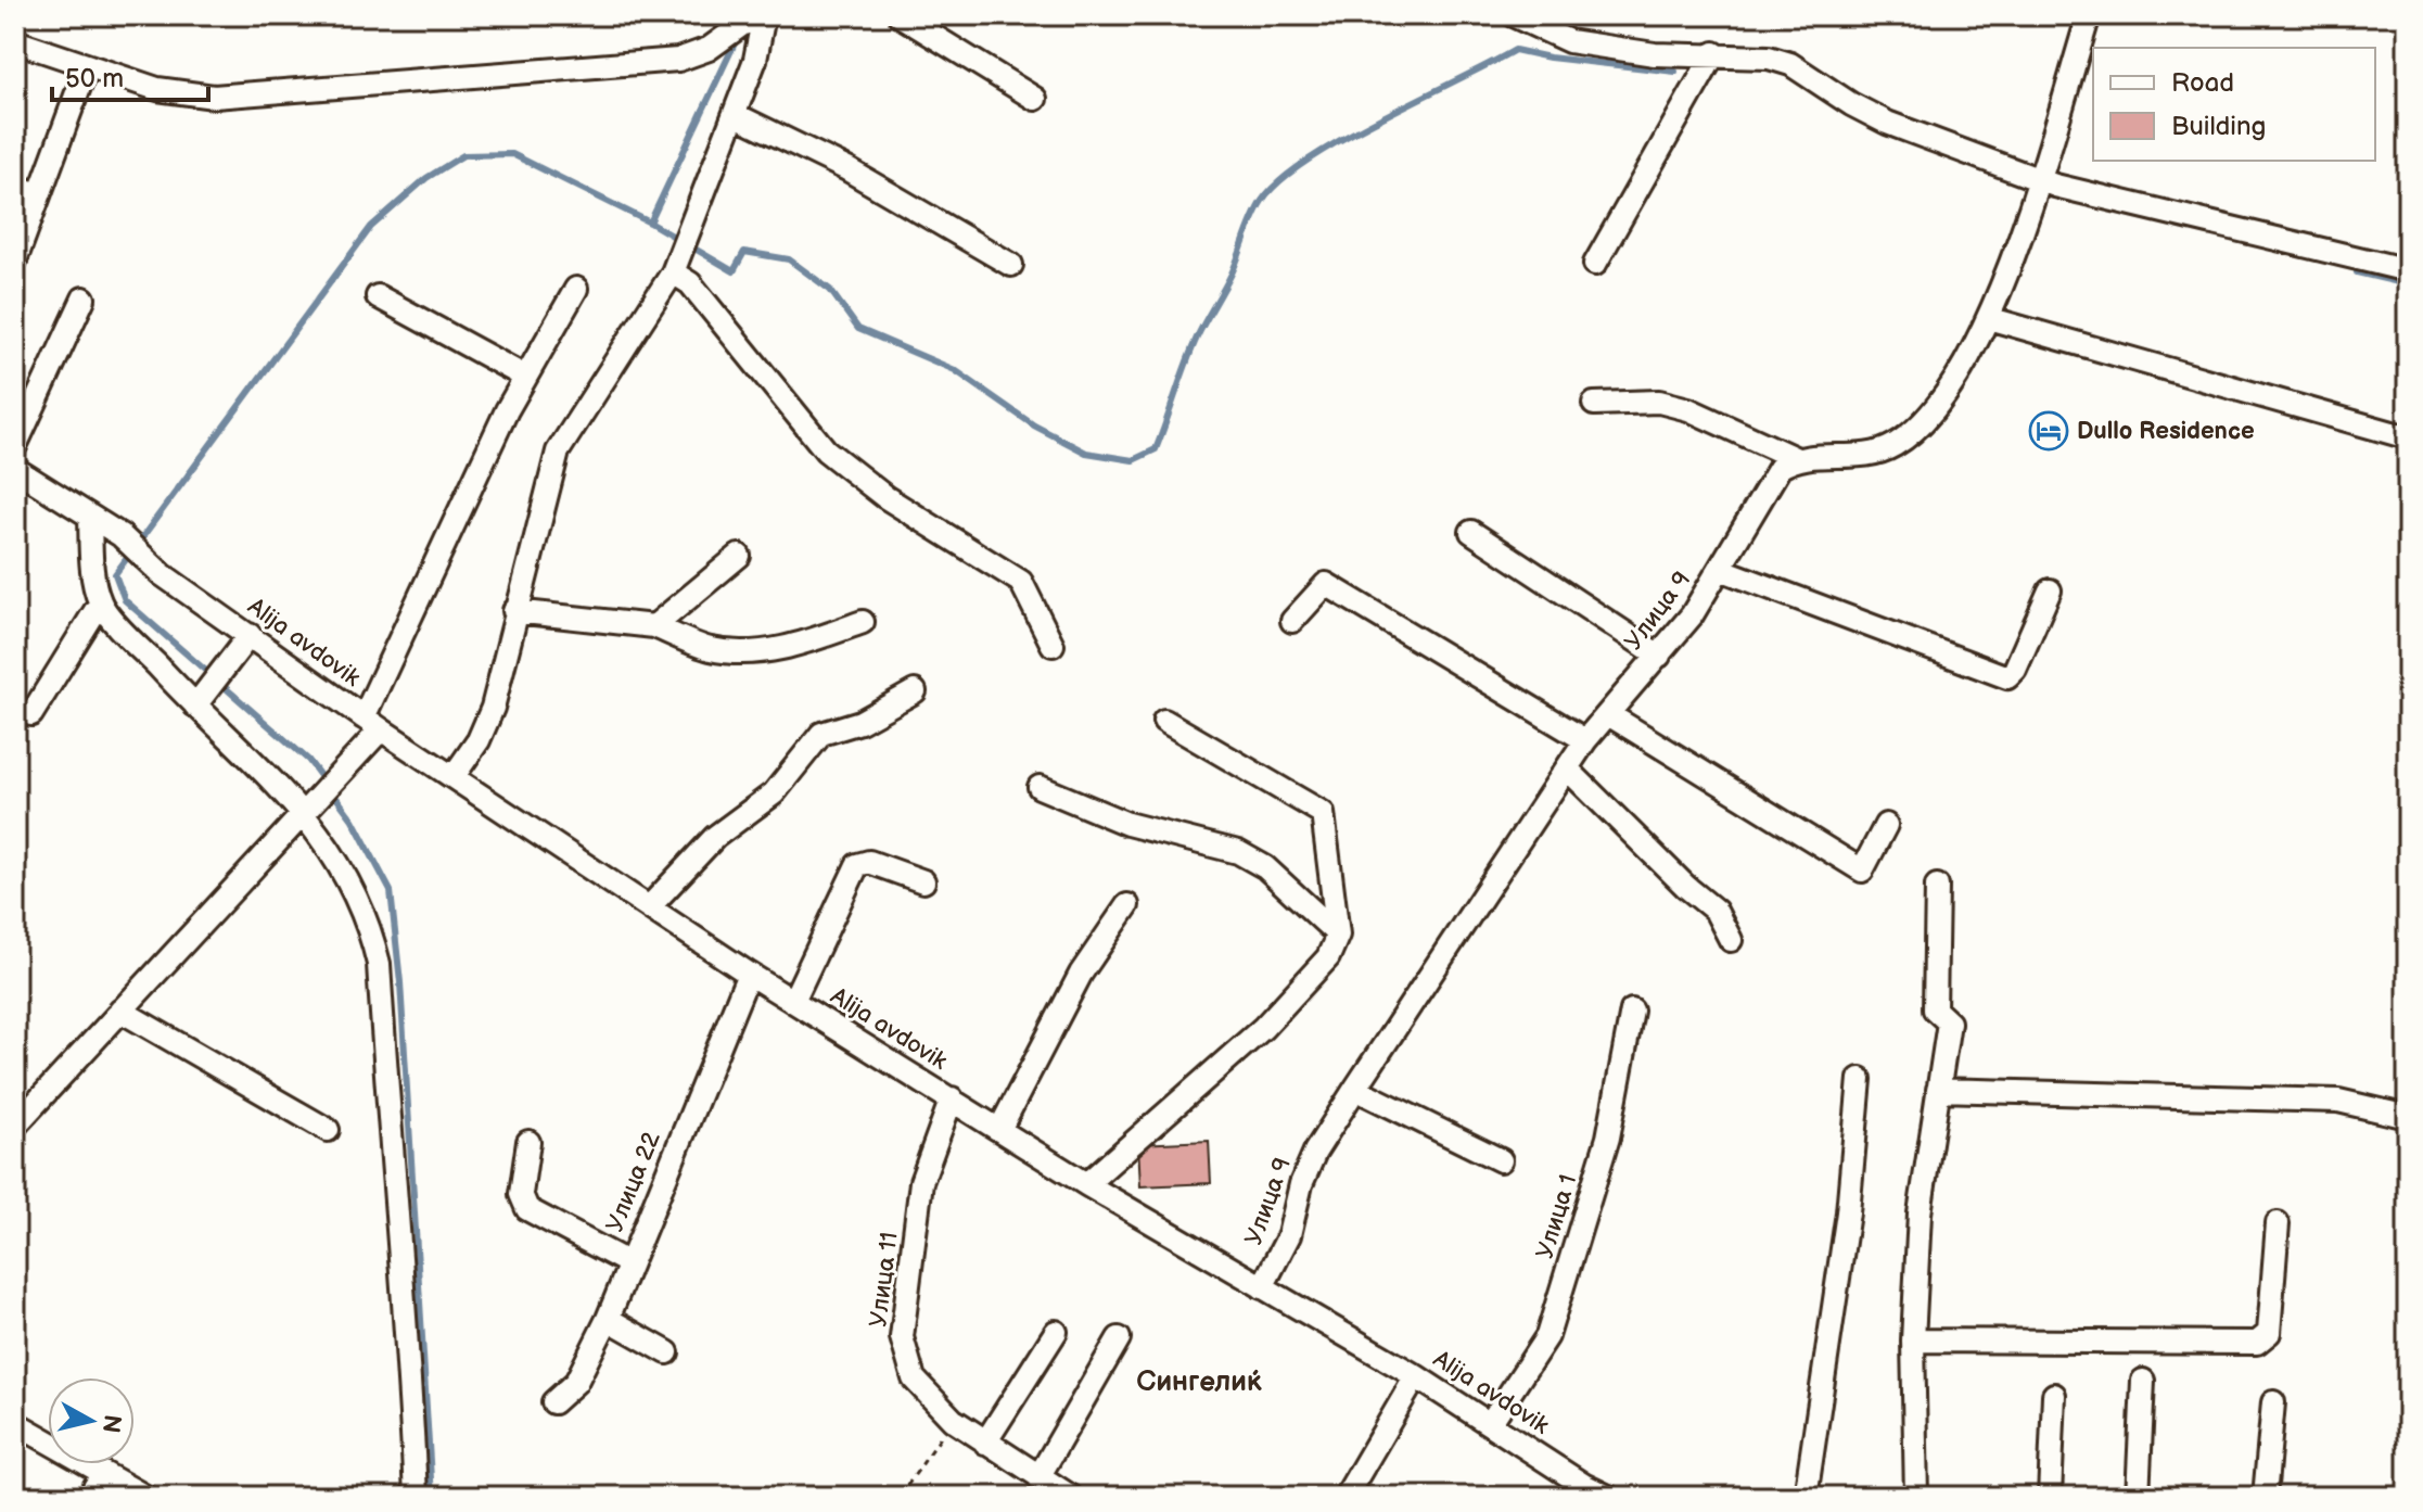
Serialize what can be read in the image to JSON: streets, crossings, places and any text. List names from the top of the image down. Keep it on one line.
{"streets":{"street":["Улица 9","Alija avdovik","Улица 22","Улица 1","Улица 11"]},"crossings":[["Улица 9","Alija avdovik"],["Alija avdovik","Улица 22"],["Alija avdovik","Улица 1"],["Alija avdovik","Улица 11"]],"districts":["Сингелиќ"],"places":{"hotel":["Dullo Residence"]},"legend":["Road","Building"],"scale_bar":"50 m","north":"right"}
